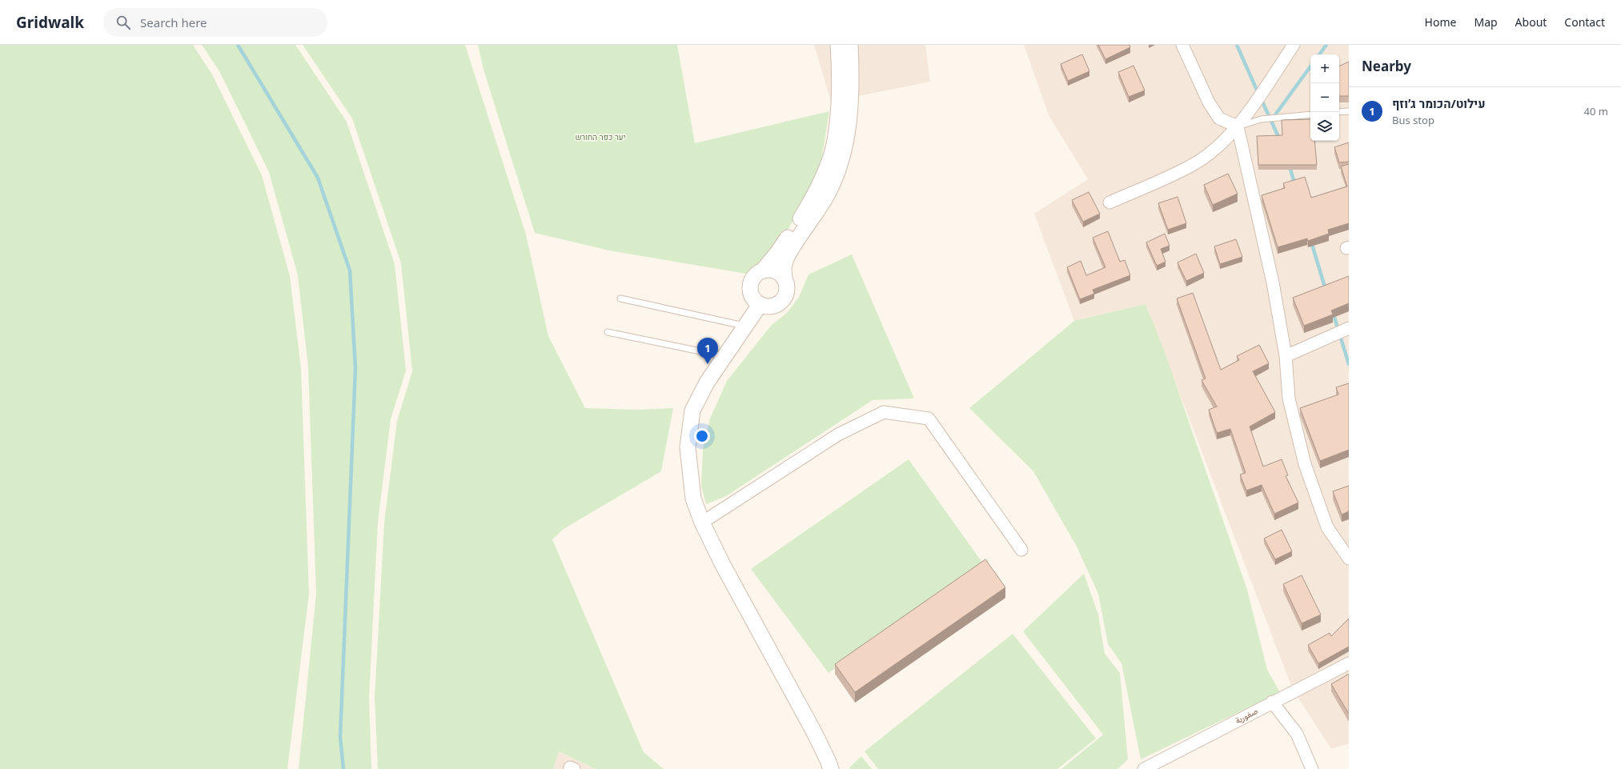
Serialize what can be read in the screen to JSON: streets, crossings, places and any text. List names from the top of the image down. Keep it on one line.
{"streets":{"street":["صفورية"]},"parks":["יער כפר החורש"],"page":{"header":"Gridwalk","search":"Search here","nav":["Home","Map","About","Contact"],"heading":"Nearby","map_buttons":["+","−"],"list":[{"mark":"1","name":"עילוט/הכומר ג׳וזף","note":"Bus stop","value":"40 m"}],"pins":"1"}}
